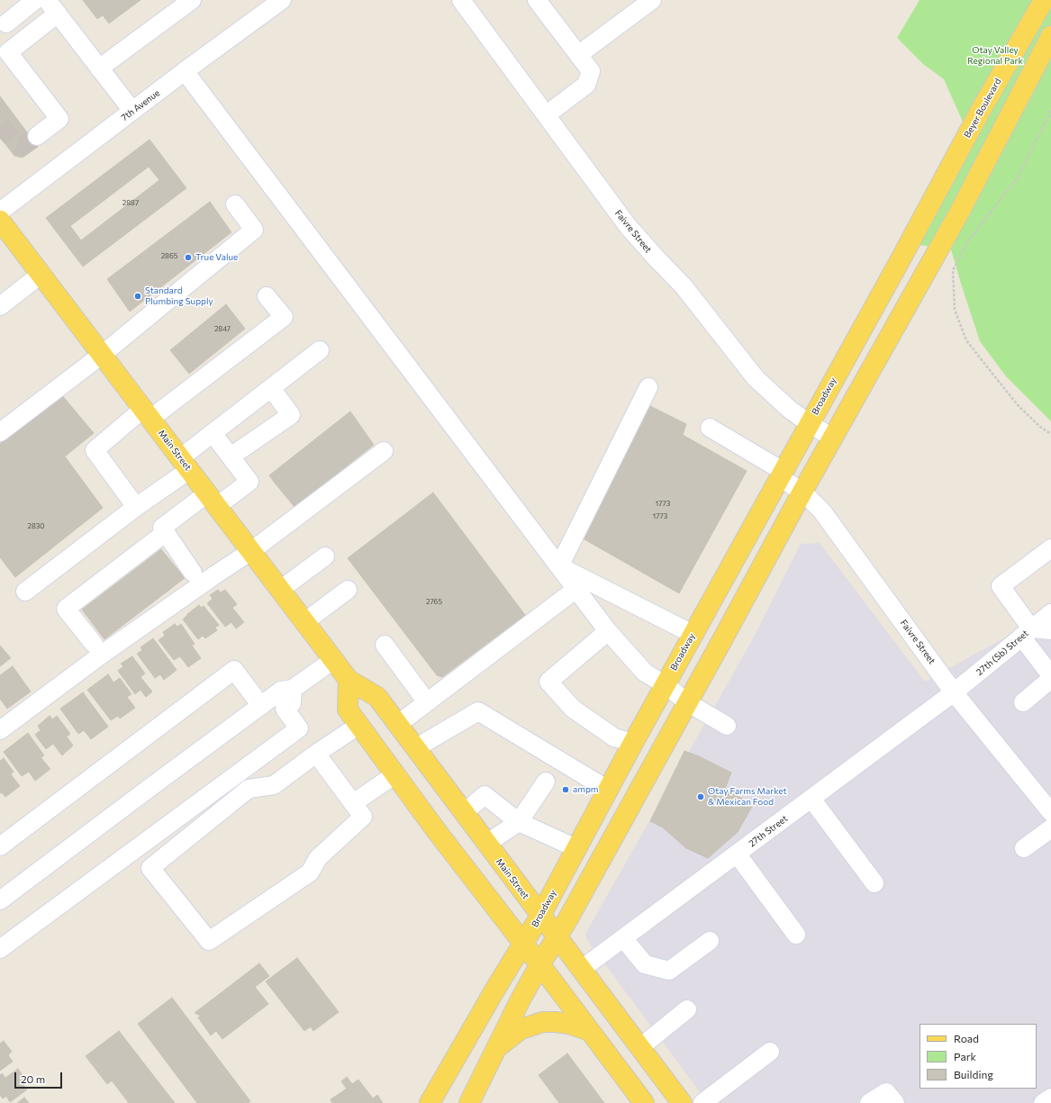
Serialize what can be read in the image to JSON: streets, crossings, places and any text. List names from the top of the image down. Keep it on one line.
{"streets":{"main road":["Beyer Boulevard","Broadway","Main Street"],"street":["7th Avenue","Faivre Street","27th (Sb) Street","27th Street"]},"crossings":[["Beyer Boulevard","Broadway"],["Faivre Street","Broadway"],["Faivre Street","27th (Sb) Street"],["Faivre Street","27th Street"],["Broadway","Main Street"],["Main Street","27th Street"],["27th (Sb) Street","27th Street"]],"parks":["Otay Valley Regional Park"],"places":["True Value","Standard Plumbing Supply","ampm","Otay Farms Market & Mexican Food"],"house_numbers":["2887","2865","2847","1773","1773","2830","2765"],"legend":["Road","Park","Building"],"scale_bar":"20 m"}
